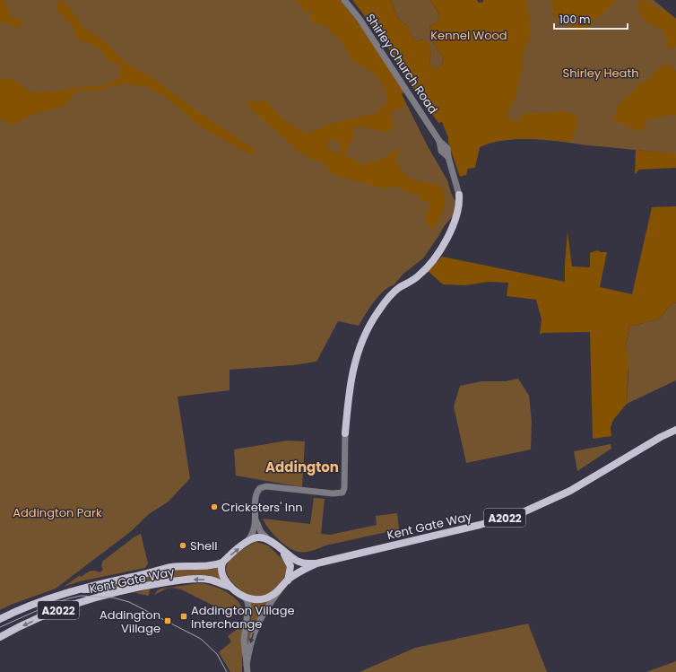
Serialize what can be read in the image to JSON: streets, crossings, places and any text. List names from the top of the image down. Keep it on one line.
{"streets":{"main road":["A2022","Kent Gate Way"],"street":["Shirley Church Road"]},"districts":["Addington"],"parks":["Kennel Wood","Shirley Heath","Addington Park"],"places":{"other":["Cricketers' Inn","Shell"],"transit":["Addington Village Interchange","Addington Village"]},"scale_bar":"100 m"}
